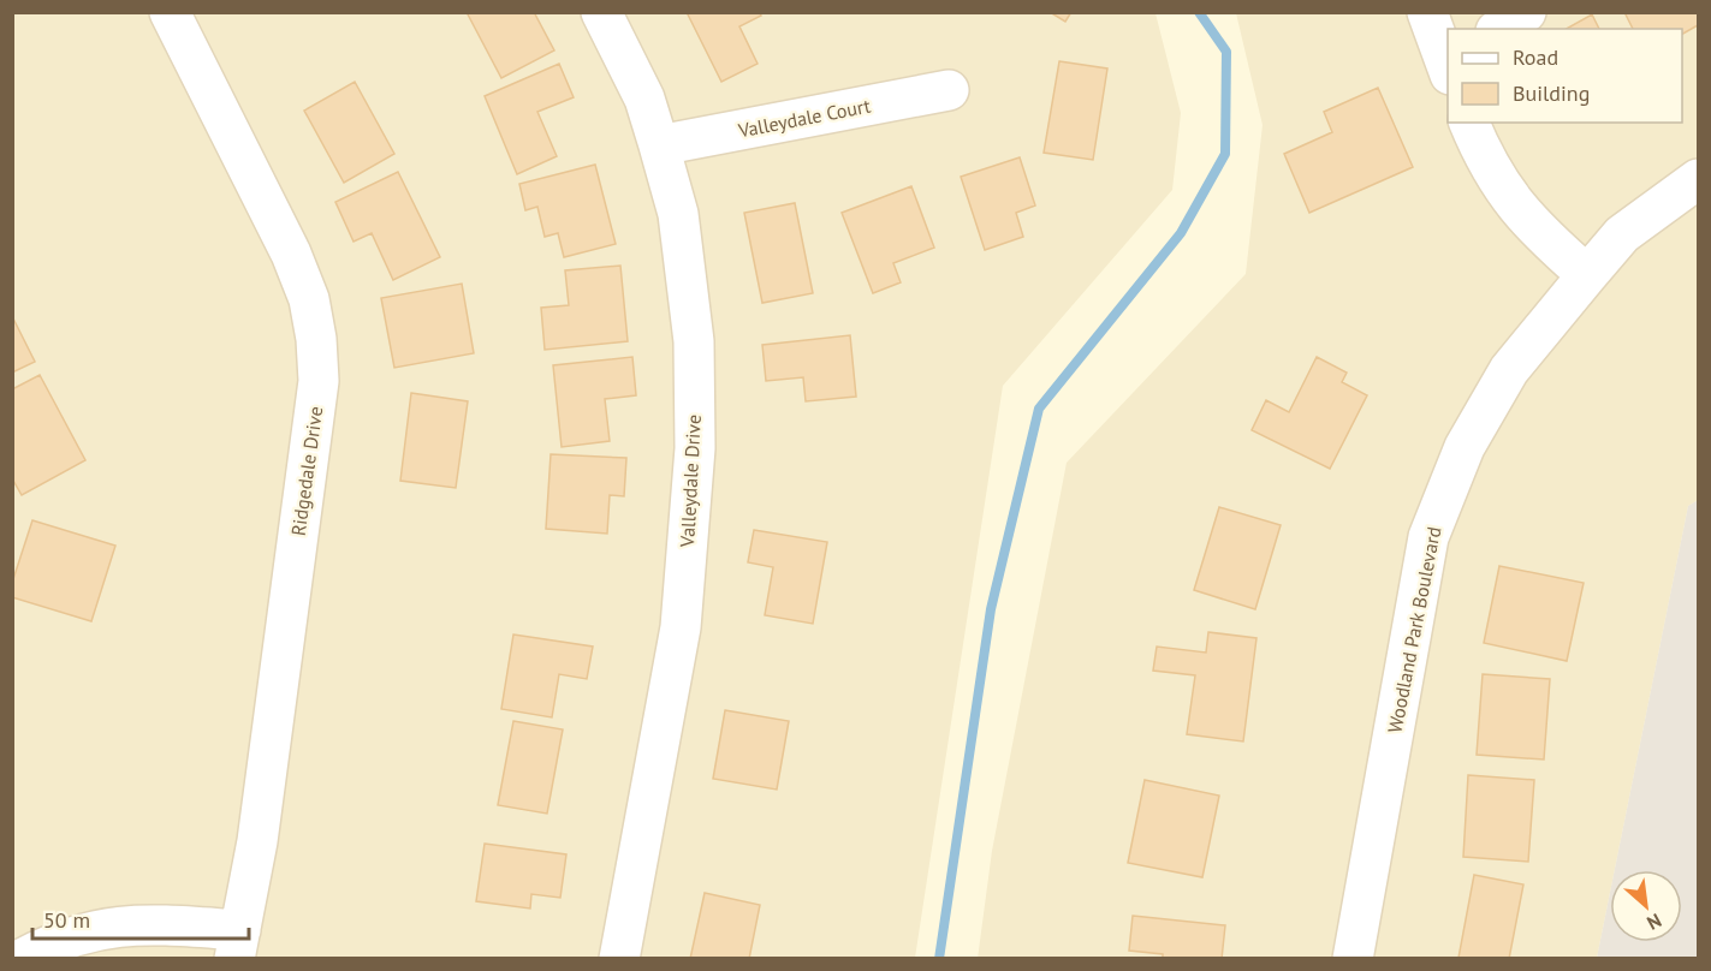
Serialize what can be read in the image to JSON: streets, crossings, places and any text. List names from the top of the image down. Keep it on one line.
{"streets":{"street":["Valleydale Court","Ridgedale Drive","Valleydale Drive","Woodland Park Boulevard"]},"crossings":[["Valleydale Court","Valleydale Drive"]],"legend":["Road","Building"],"scale_bar":"50 m","north":"bottom right"}
